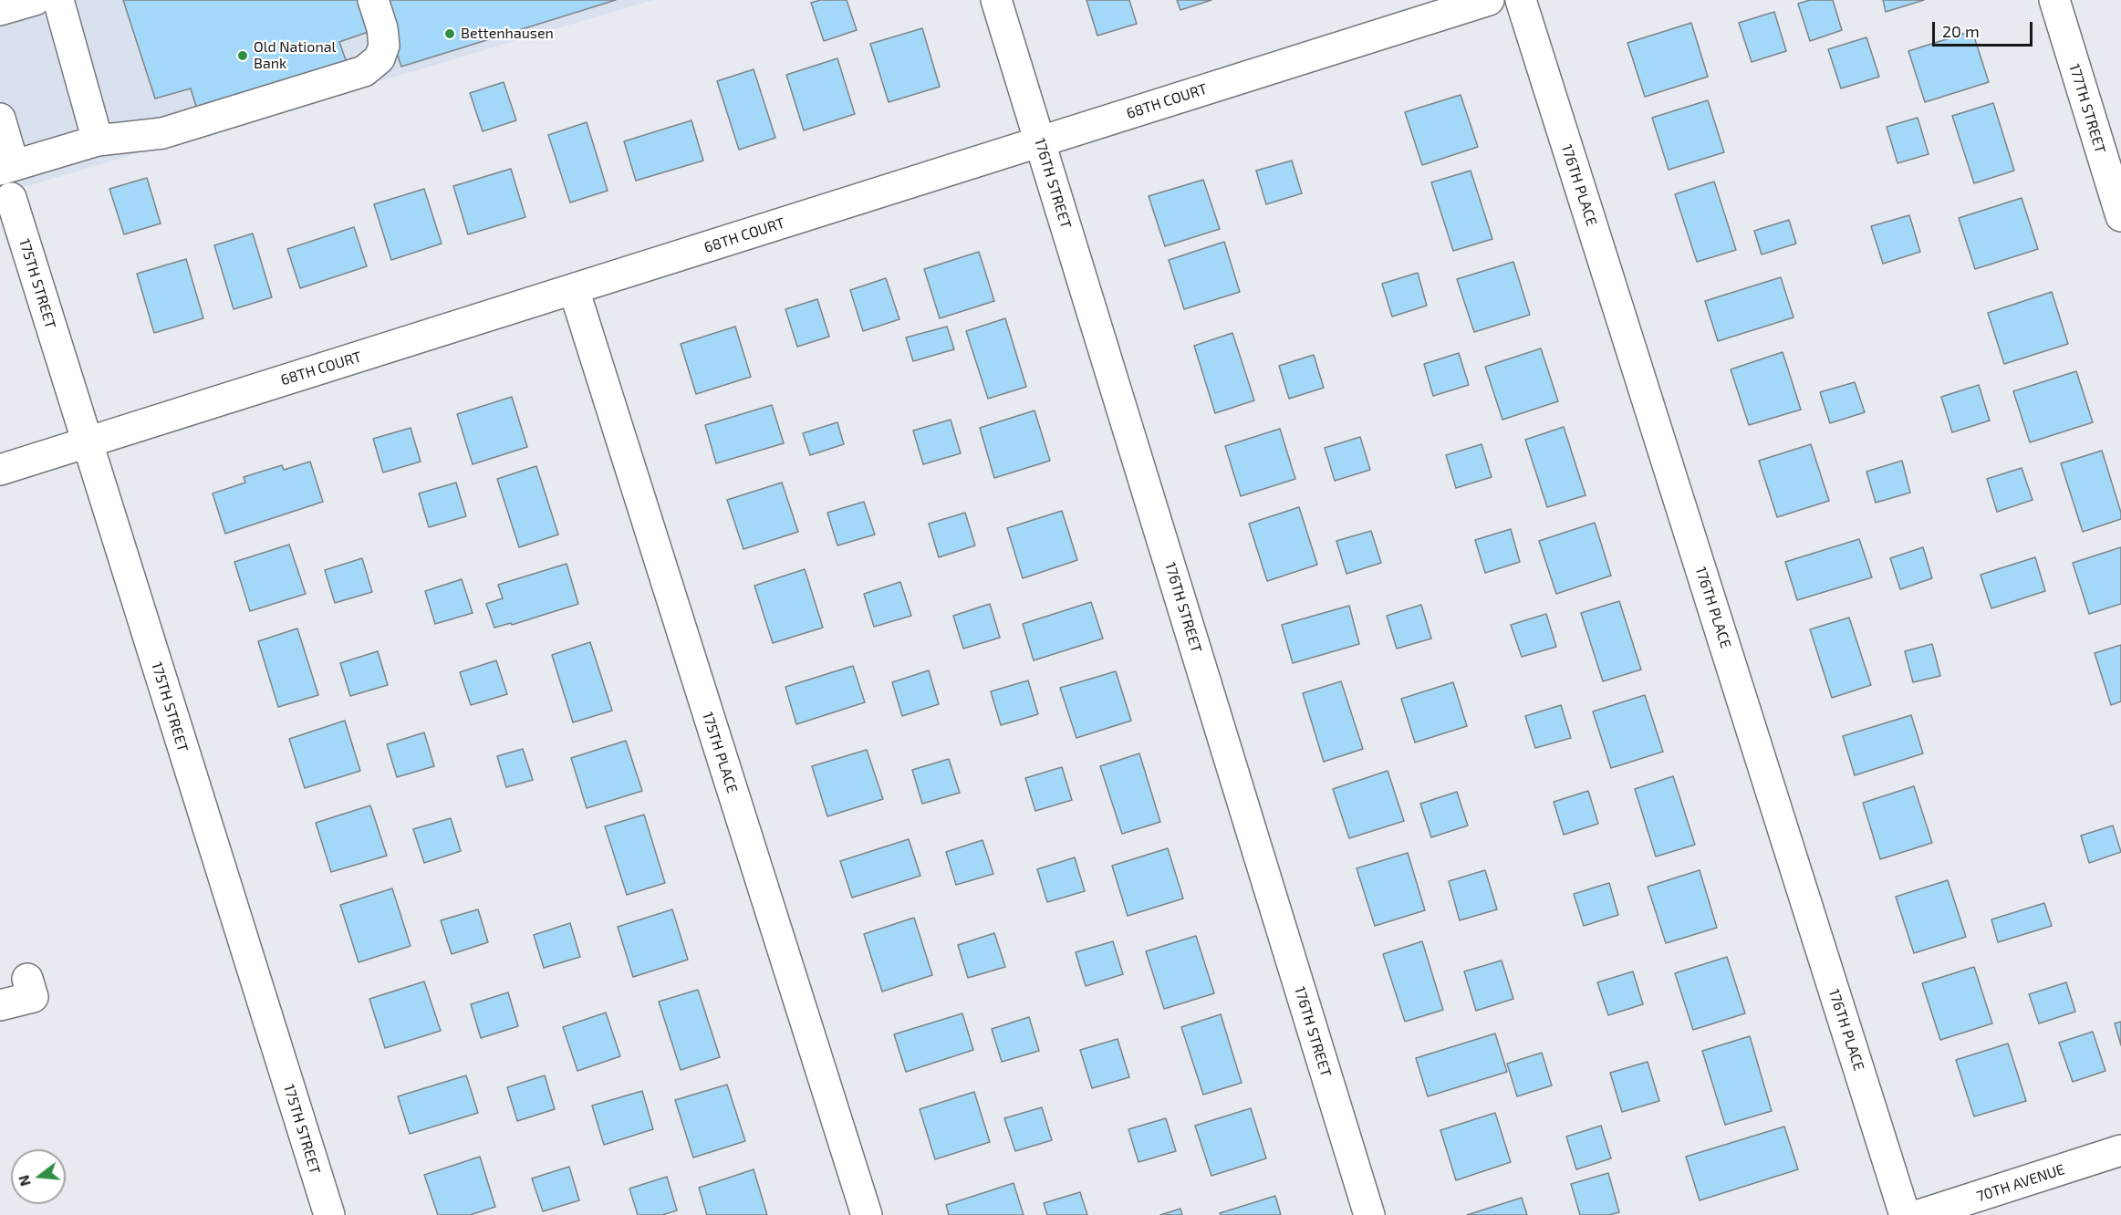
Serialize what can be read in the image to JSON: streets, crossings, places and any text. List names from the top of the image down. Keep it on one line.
{"streets":{"street":["68TH COURT","177TH STREET","176TH STREET","176TH PLACE","175TH STREET","175TH PLACE","70TH AVENUE"]},"crossings":[["68TH COURT","176TH STREET"],["68TH COURT","175TH STREET"],["68TH COURT","175TH PLACE"]],"places":["Bettenhausen","Old National Bank"],"scale_bar":"20 m","north":"left"}
